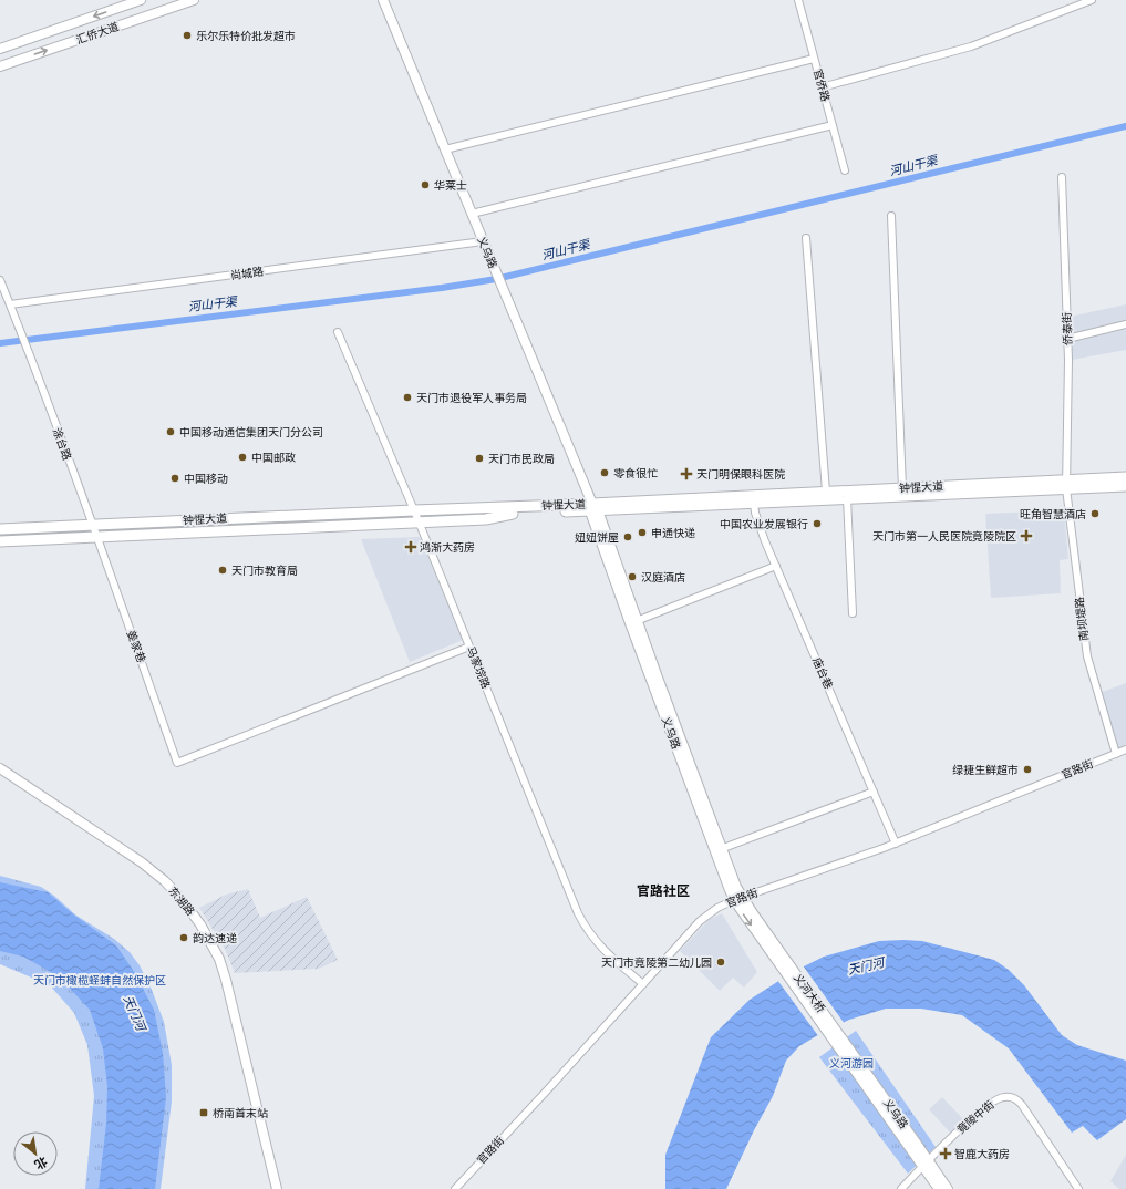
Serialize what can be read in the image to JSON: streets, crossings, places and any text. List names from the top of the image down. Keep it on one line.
{"streets":{"highway":["钟惺大道"],"main road":["汇侨大道","义乌路","东湖路","义河大桥"],"street":["官侨路","尚城路","侨泰街","涂台路","南坝堤路","姜家巷","马家垸路","庙台巷","官路街","竟陵中街"]},"crossings":[["义乌路","尚城路"],["义乌路","钟惺大道"],["义乌路","官路街"],["义乌路","义河大桥"],["义乌路","竟陵中街"],["尚城路","涂台路"],["侨泰街","钟惺大道"],["侨泰街","南坝堤路"],["涂台路","钟惺大道"],["涂台路","姜家巷"],["钟惺大道","南坝堤路"],["钟惺大道","姜家巷"],["钟惺大道","马家垸路"],["钟惺大道","庙台巷"],["南坝堤路","官路街"],["姜家巷","马家垸路"],["马家垸路","官路街"],["庙台巷","官路街"]],"districts":["官路社区"],"water":["河山干渠","天门河"],"parks":["天门市橄榄蛏蚌自然保护区","义河游园"],"places":{"other":["乐尔乐特价批发超市","华莱士","天门市退役军人事务局","中国移动通信集团天门分公司","中国邮政","天门市民政局","零食很忙","中国移动","旺角智慧酒店","中国农业发展银行","申通快递","妞妞饼屋","天门市教育局","汉庭酒店","绿捷生鲜超市","韵达速递","天门市竟陵第二幼儿园"],"health":["天门明保眼科医院","天门市第一人民医院竟陵院区","鸿渐大药房","智鹿大药房"],"transit":["桥南首末站"]},"north":"bottom right"}
